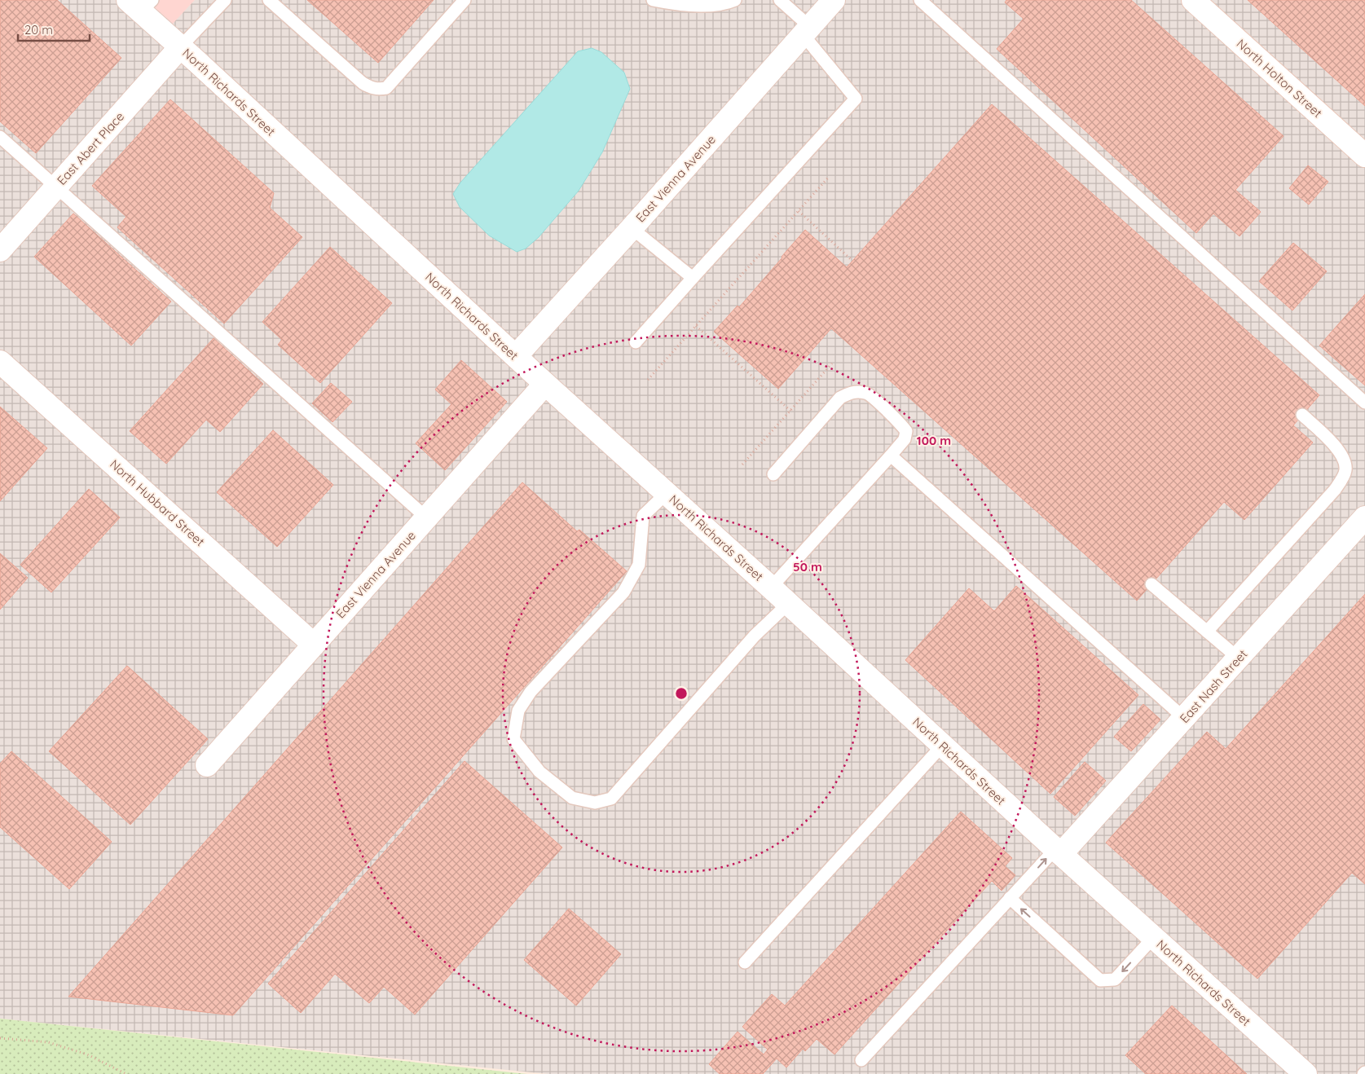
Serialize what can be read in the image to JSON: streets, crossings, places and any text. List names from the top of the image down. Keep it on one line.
{"streets":{"street":["North Holton Street","North Richards Street","East Abert Place","East Vienna Avenue","North Hubbard Street","East Nash Street"]},"crossings":[["North Richards Street","East Abert Place"],["North Richards Street","East Vienna Avenue"],["North Richards Street","East Nash Street"],["East Vienna Avenue","North Hubbard Street"]],"scale_bar":"20 m","rings":["100 m","50 m"]}
